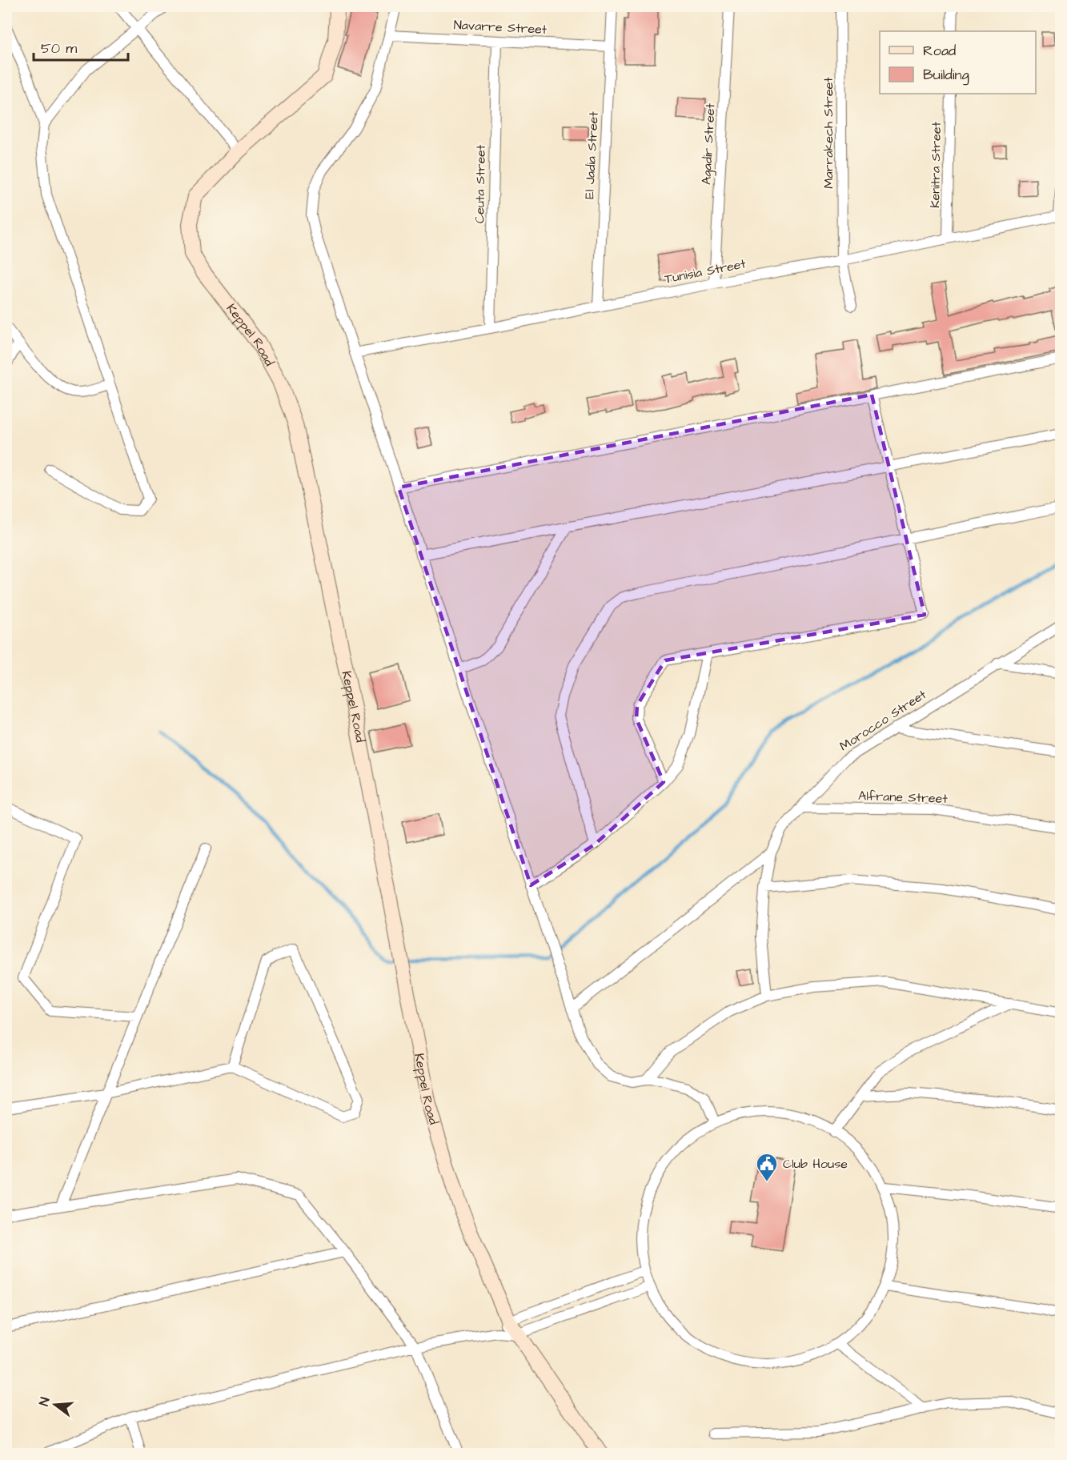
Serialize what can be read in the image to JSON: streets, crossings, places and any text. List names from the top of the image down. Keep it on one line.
{"streets":{"street":["Navarre Street","Marrakech Street","Agadir Street","El Jadia Street","Kenitra Street","Ceuta Street","Tunisia Street","Keppel Road","Morocco Street","Alfrane Street"]},"crossings":[["Navarre Street","El Jadia Street"],["Navarre Street","Ceuta Street"],["Marrakech Street","Tunisia Street"],["Agadir Street","Tunisia Street"],["El Jadia Street","Tunisia Street"],["Kenitra Street","Tunisia Street"],["Ceuta Street","Tunisia Street"],["Morocco Street","Alfrane Street"]],"places":{"public building":["Club House"]},"legend":["Road","Building"],"scale_bar":"50 m","north":"left"}
